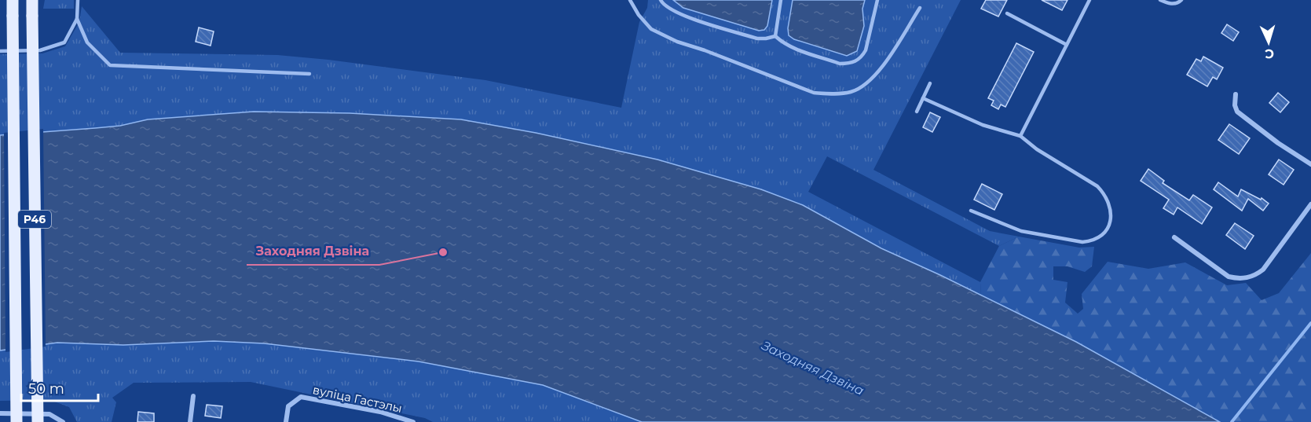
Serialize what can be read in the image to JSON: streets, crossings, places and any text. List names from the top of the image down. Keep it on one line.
{"streets":{"main road":["Р46"],"street":["вуліца Гастэлы"]},"water":["Заходняя Дзвіна"],"places":["Заходняя Дзвіна"],"scale_bar":"50 m","north":"bottom"}
